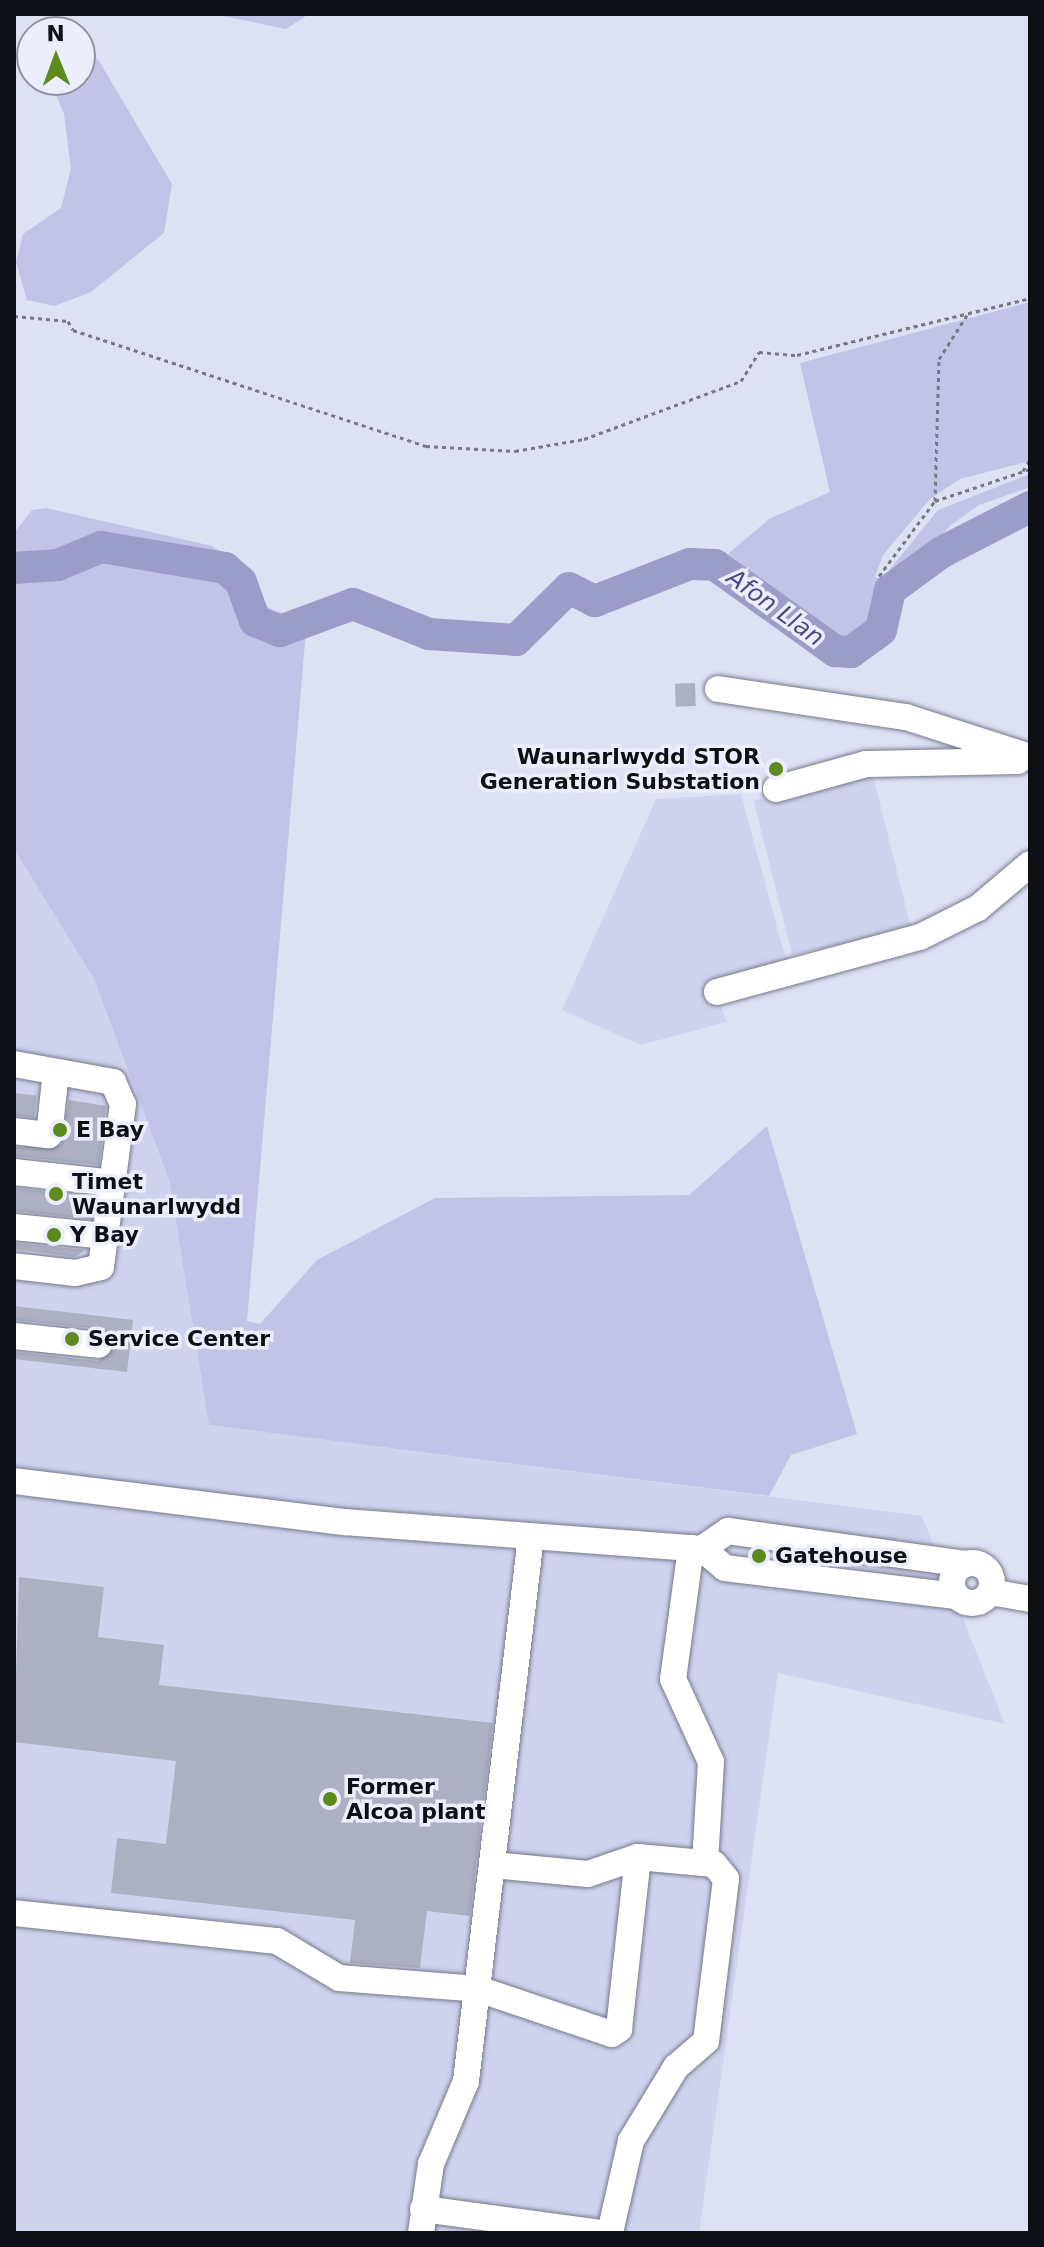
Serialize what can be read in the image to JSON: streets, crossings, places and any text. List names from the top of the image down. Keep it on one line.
{"water":["Afon Llan"],"places":["Waunarlwydd STOR Generation Substation","E Bay","Timet Waunarlwydd","Y Bay","Service Center","Gatehouse","Former Alcoa plant"],"north":"top"}
